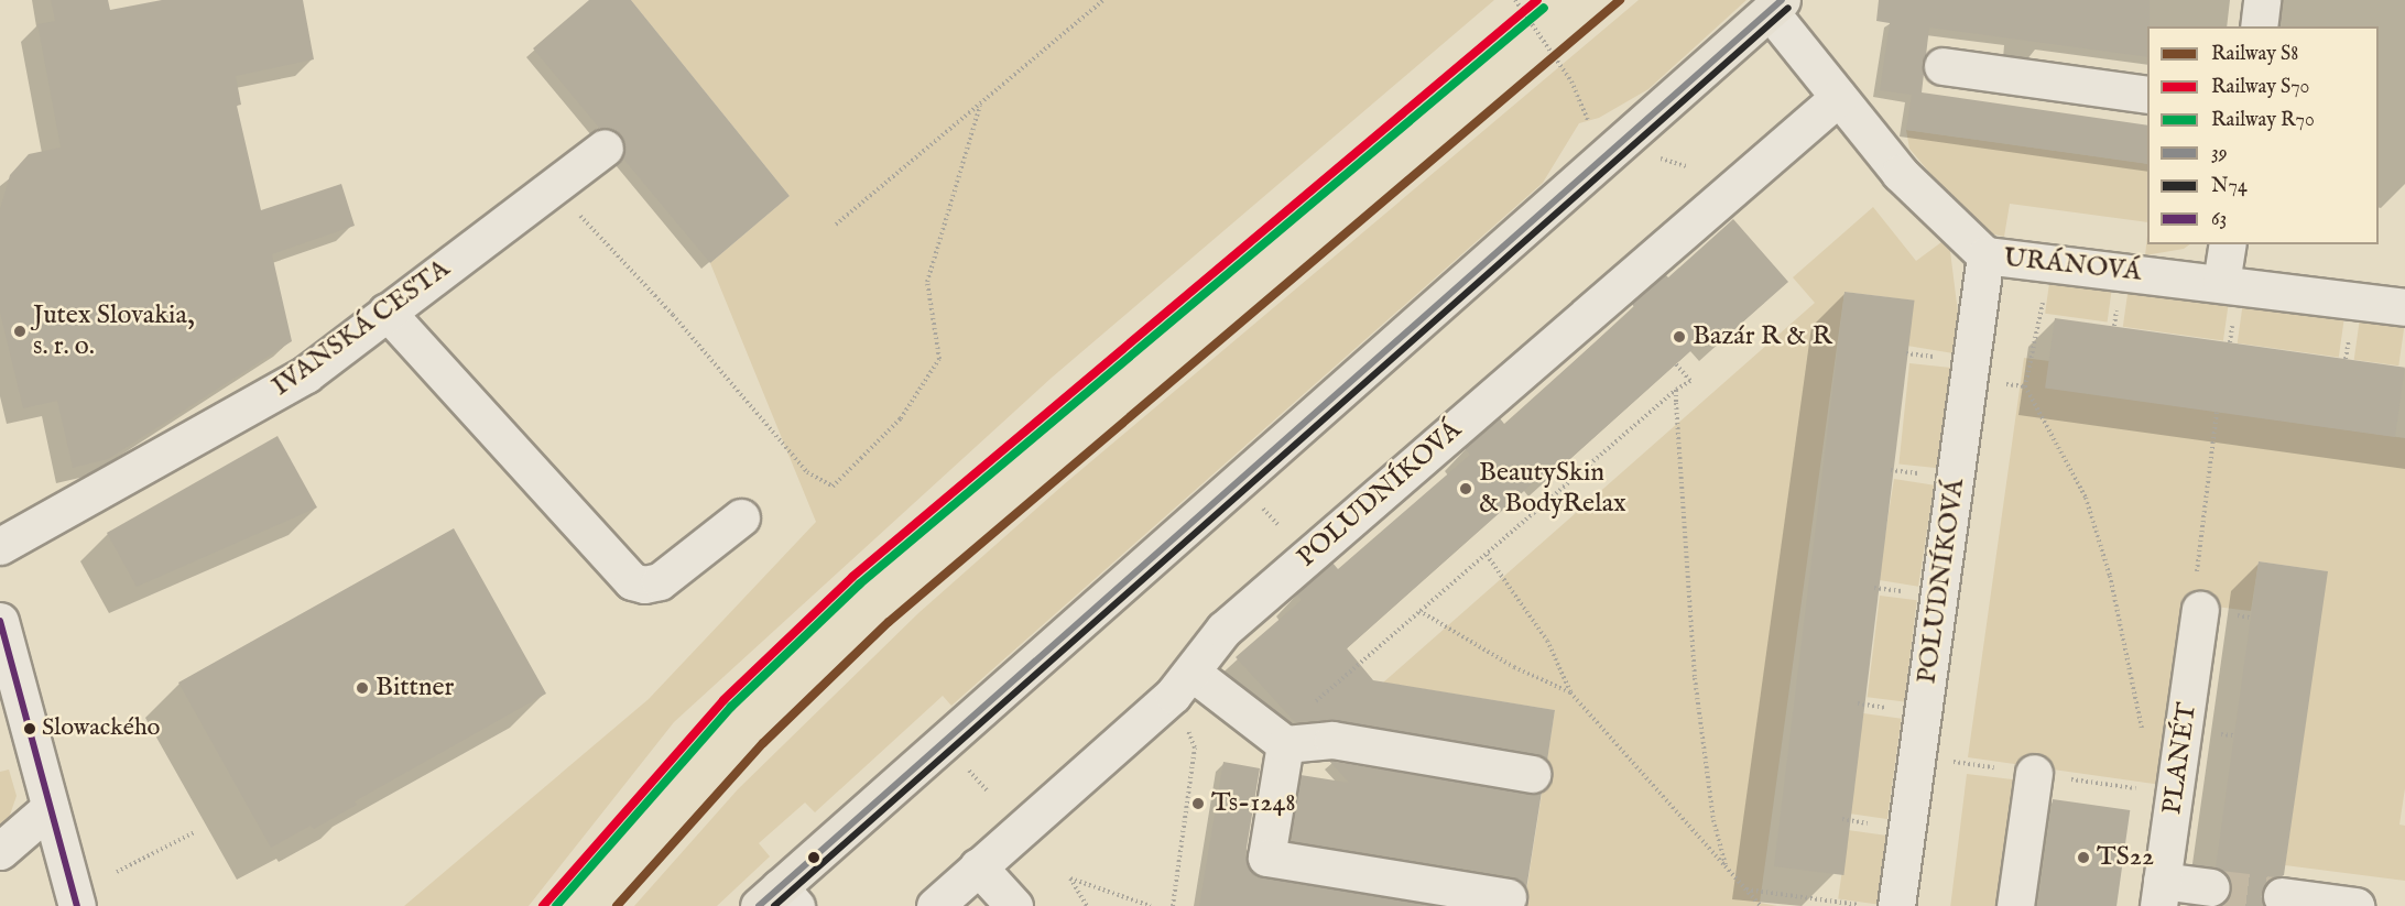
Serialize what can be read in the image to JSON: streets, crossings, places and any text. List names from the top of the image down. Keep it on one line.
{"streets":{"street":["URÁNOVÁ","IVANSKÁ CESTA","POLUDNÍKOVÁ","PLANÉT"]},"crossings":[["URÁNOVÁ","POLUDNÍKOVÁ"]],"places":["Jutex Slovakia, s. r. o.","Bazár R & R","BeautySkin & BodyRelax","Bittner","Slowackého","Ts-1248","TS22"],"lines":["rail line S8","rail line S70","transit line 39","rail line R70","transit line N74","transit line 63"],"legend":["Railway S8","Railway S70","Railway R70","39","N74","63"]}
